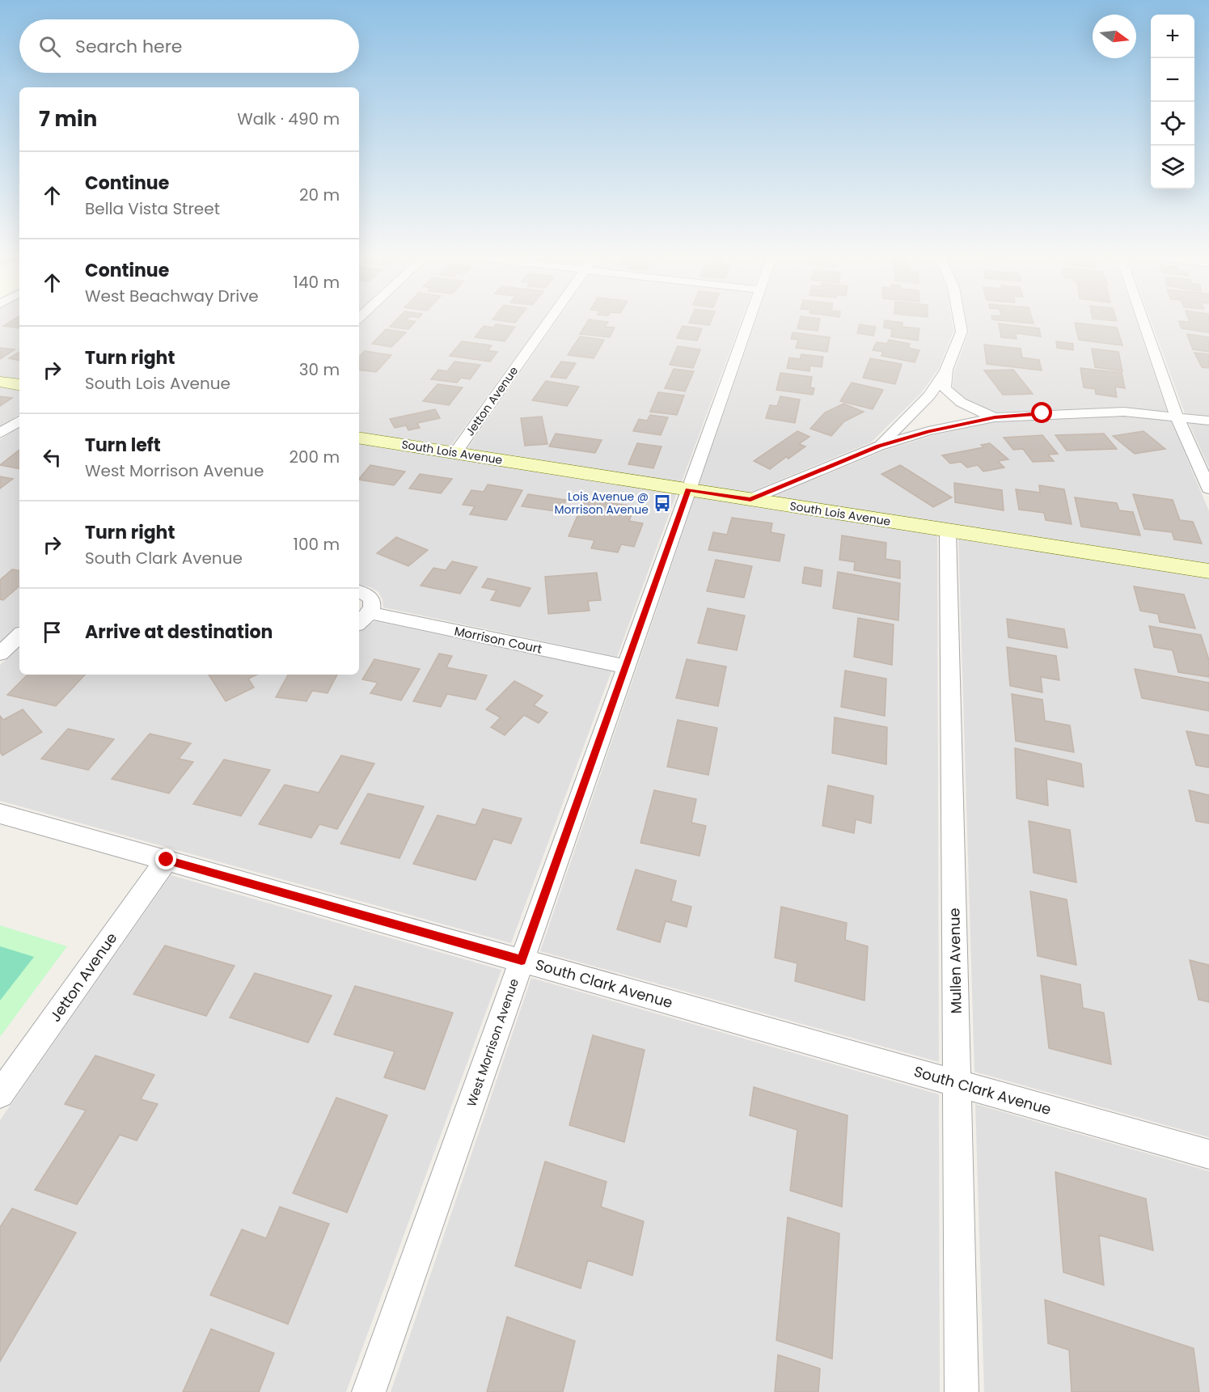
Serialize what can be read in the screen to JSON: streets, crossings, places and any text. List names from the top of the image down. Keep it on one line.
{"streets":{"street":["Jetton Avenue","South Lois Avenue","Morrison Court","Mullen Avenue","South Clark Avenue","West Morrison Avenue"]},"crossings":[["Jetton Avenue","South Lois Avenue"],["Jetton Avenue","South Clark Avenue"],["South Lois Avenue","Mullen Avenue"],["South Lois Avenue","West Morrison Avenue"],["Morrison Court","West Morrison Avenue"],["Mullen Avenue","South Clark Avenue"],["South Clark Avenue","West Morrison Avenue"]],"places":{"bus stop":["Lois Avenue @ Morrison Avenue"]},"north":"right","page":{"map_buttons":["+","−"],"search":"Search here","heading":["7 min","Walk · 490 m"],"list":[["Continue","Bella Vista Street","20 m"],["Continue","West Beachway Drive","140 m"],["Turn right","South Lois Avenue","30 m"],["Turn left","West Morrison Avenue","200 m"],["Turn right","South Clark Avenue","100 m"],"Arrive at destination"]}}
